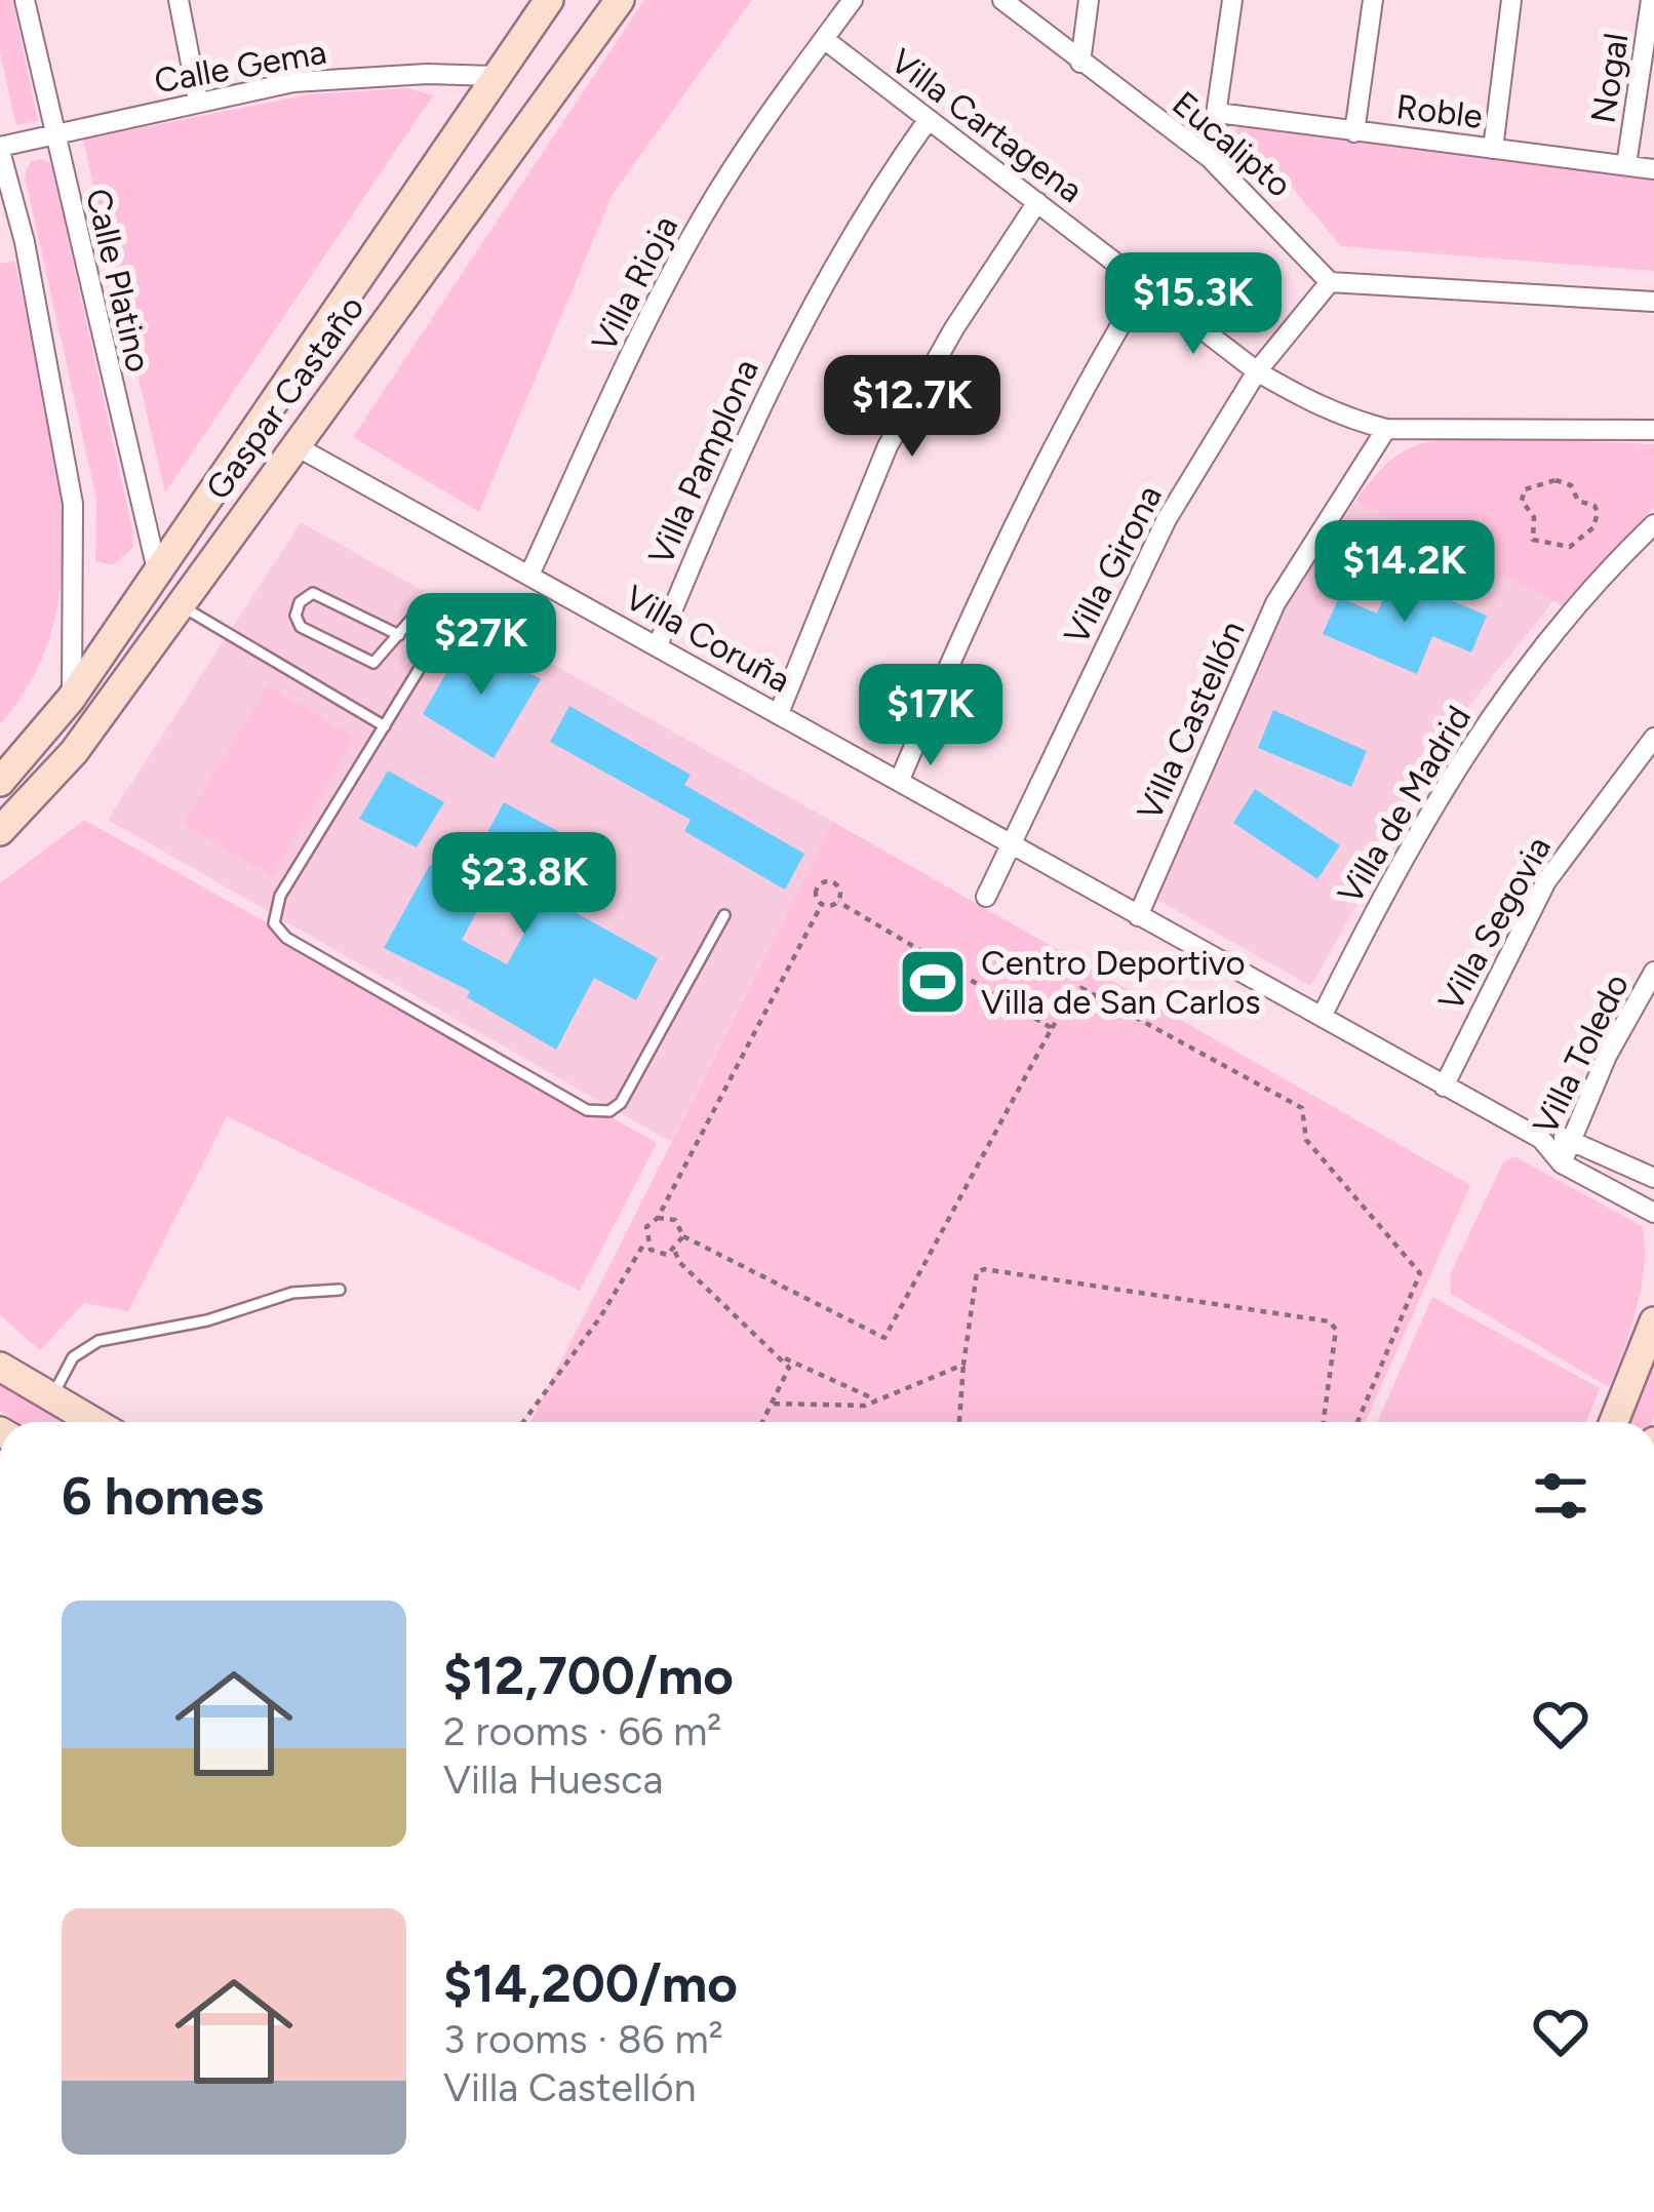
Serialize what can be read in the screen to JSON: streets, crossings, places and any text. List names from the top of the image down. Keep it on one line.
{"streets":{"main road":["Gaspar Castaño"],"street":["Calle Gema","Nogal","Roble","Villa Cartagena","Eucalipto","Calle Platino","Villa Rioja","Villa Pamplona","Villa Girona","Villa Coruña","Villa Castellón","Villa de Madrid","Villa Segovia","Villa Toledo"]},"crossings":[["Calle Gema","Calle Platino"],["Calle Gema","Gaspar Castaño"],["Nogal","Roble"],["Villa Cartagena","Villa Rioja"],["Villa Cartagena","Villa Pamplona"],["Villa Cartagena","Villa Girona"],["Villa Cartagena","Villa Castellón"],["Eucalipto","Villa Girona"],["Calle Platino","Gaspar Castaño"],["Villa Rioja","Villa Coruña"],["Gaspar Castaño","Villa Coruña"],["Villa Pamplona","Villa Coruña"],["Villa Girona","Villa Coruña"],["Villa Coruña","Villa Castellón"],["Villa Coruña","Villa de Madrid"],["Villa Coruña","Villa Segovia"],["Villa Coruña","Villa Toledo"]],"places":{"sports":["Centro Deportivo Villa de San Carlos"]},"page":{"price":["$15.3K","$12.7K","$14.2K","$27K","$17K","$23.8K"],"heading":"6 homes","list":[{"name":"$12,700/mo","note":"2 rooms · 66 m² · Villa Huesca"},{"name":"$14,200/mo","note":"3 rooms · 86 m² · Villa Castellón"}]}}
